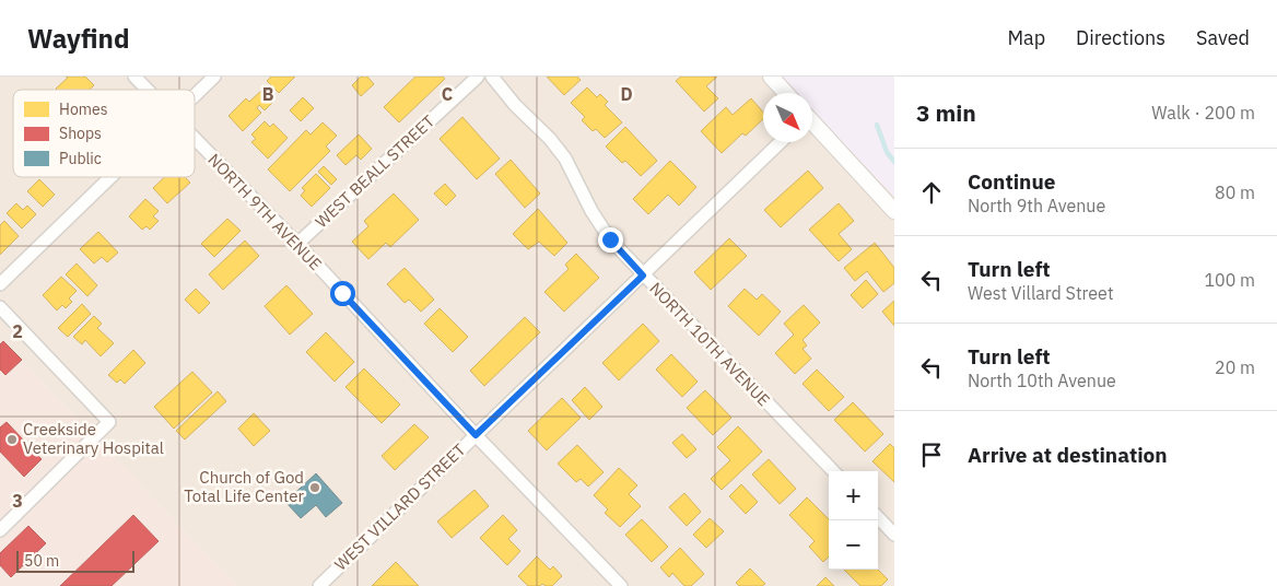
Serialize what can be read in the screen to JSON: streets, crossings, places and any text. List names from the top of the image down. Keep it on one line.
{"streets":{"street":["WEST BEALL STREET","NORTH 9TH AVENUE","NORTH 10TH AVENUE","WEST VILLARD STREET"]},"crossings":[["WEST BEALL STREET","NORTH 9TH AVENUE"],["NORTH 9TH AVENUE","WEST VILLARD STREET"],["NORTH 10TH AVENUE","WEST VILLARD STREET"]],"places":["Creekside Veterinary Hospital","Church of God Total Life Center"],"legend":["Homes","Shops","Public"],"scale_bar":"50 m","north":"bottom right","page":{"header":"Wayfind","nav":["Map","Directions","Saved"],"heading":["3 min","Walk · 200 m"],"list":[["Continue","North 9th Avenue","80 m"],["Turn left","West Villard Street","100 m"],["Turn left","North 10th Avenue","20 m"],"Arrive at destination"],"map_buttons":["+","−"],"scale":"50 m"},"grid":{"columns":["B","C","D"],"rows":["2","3"]}}
